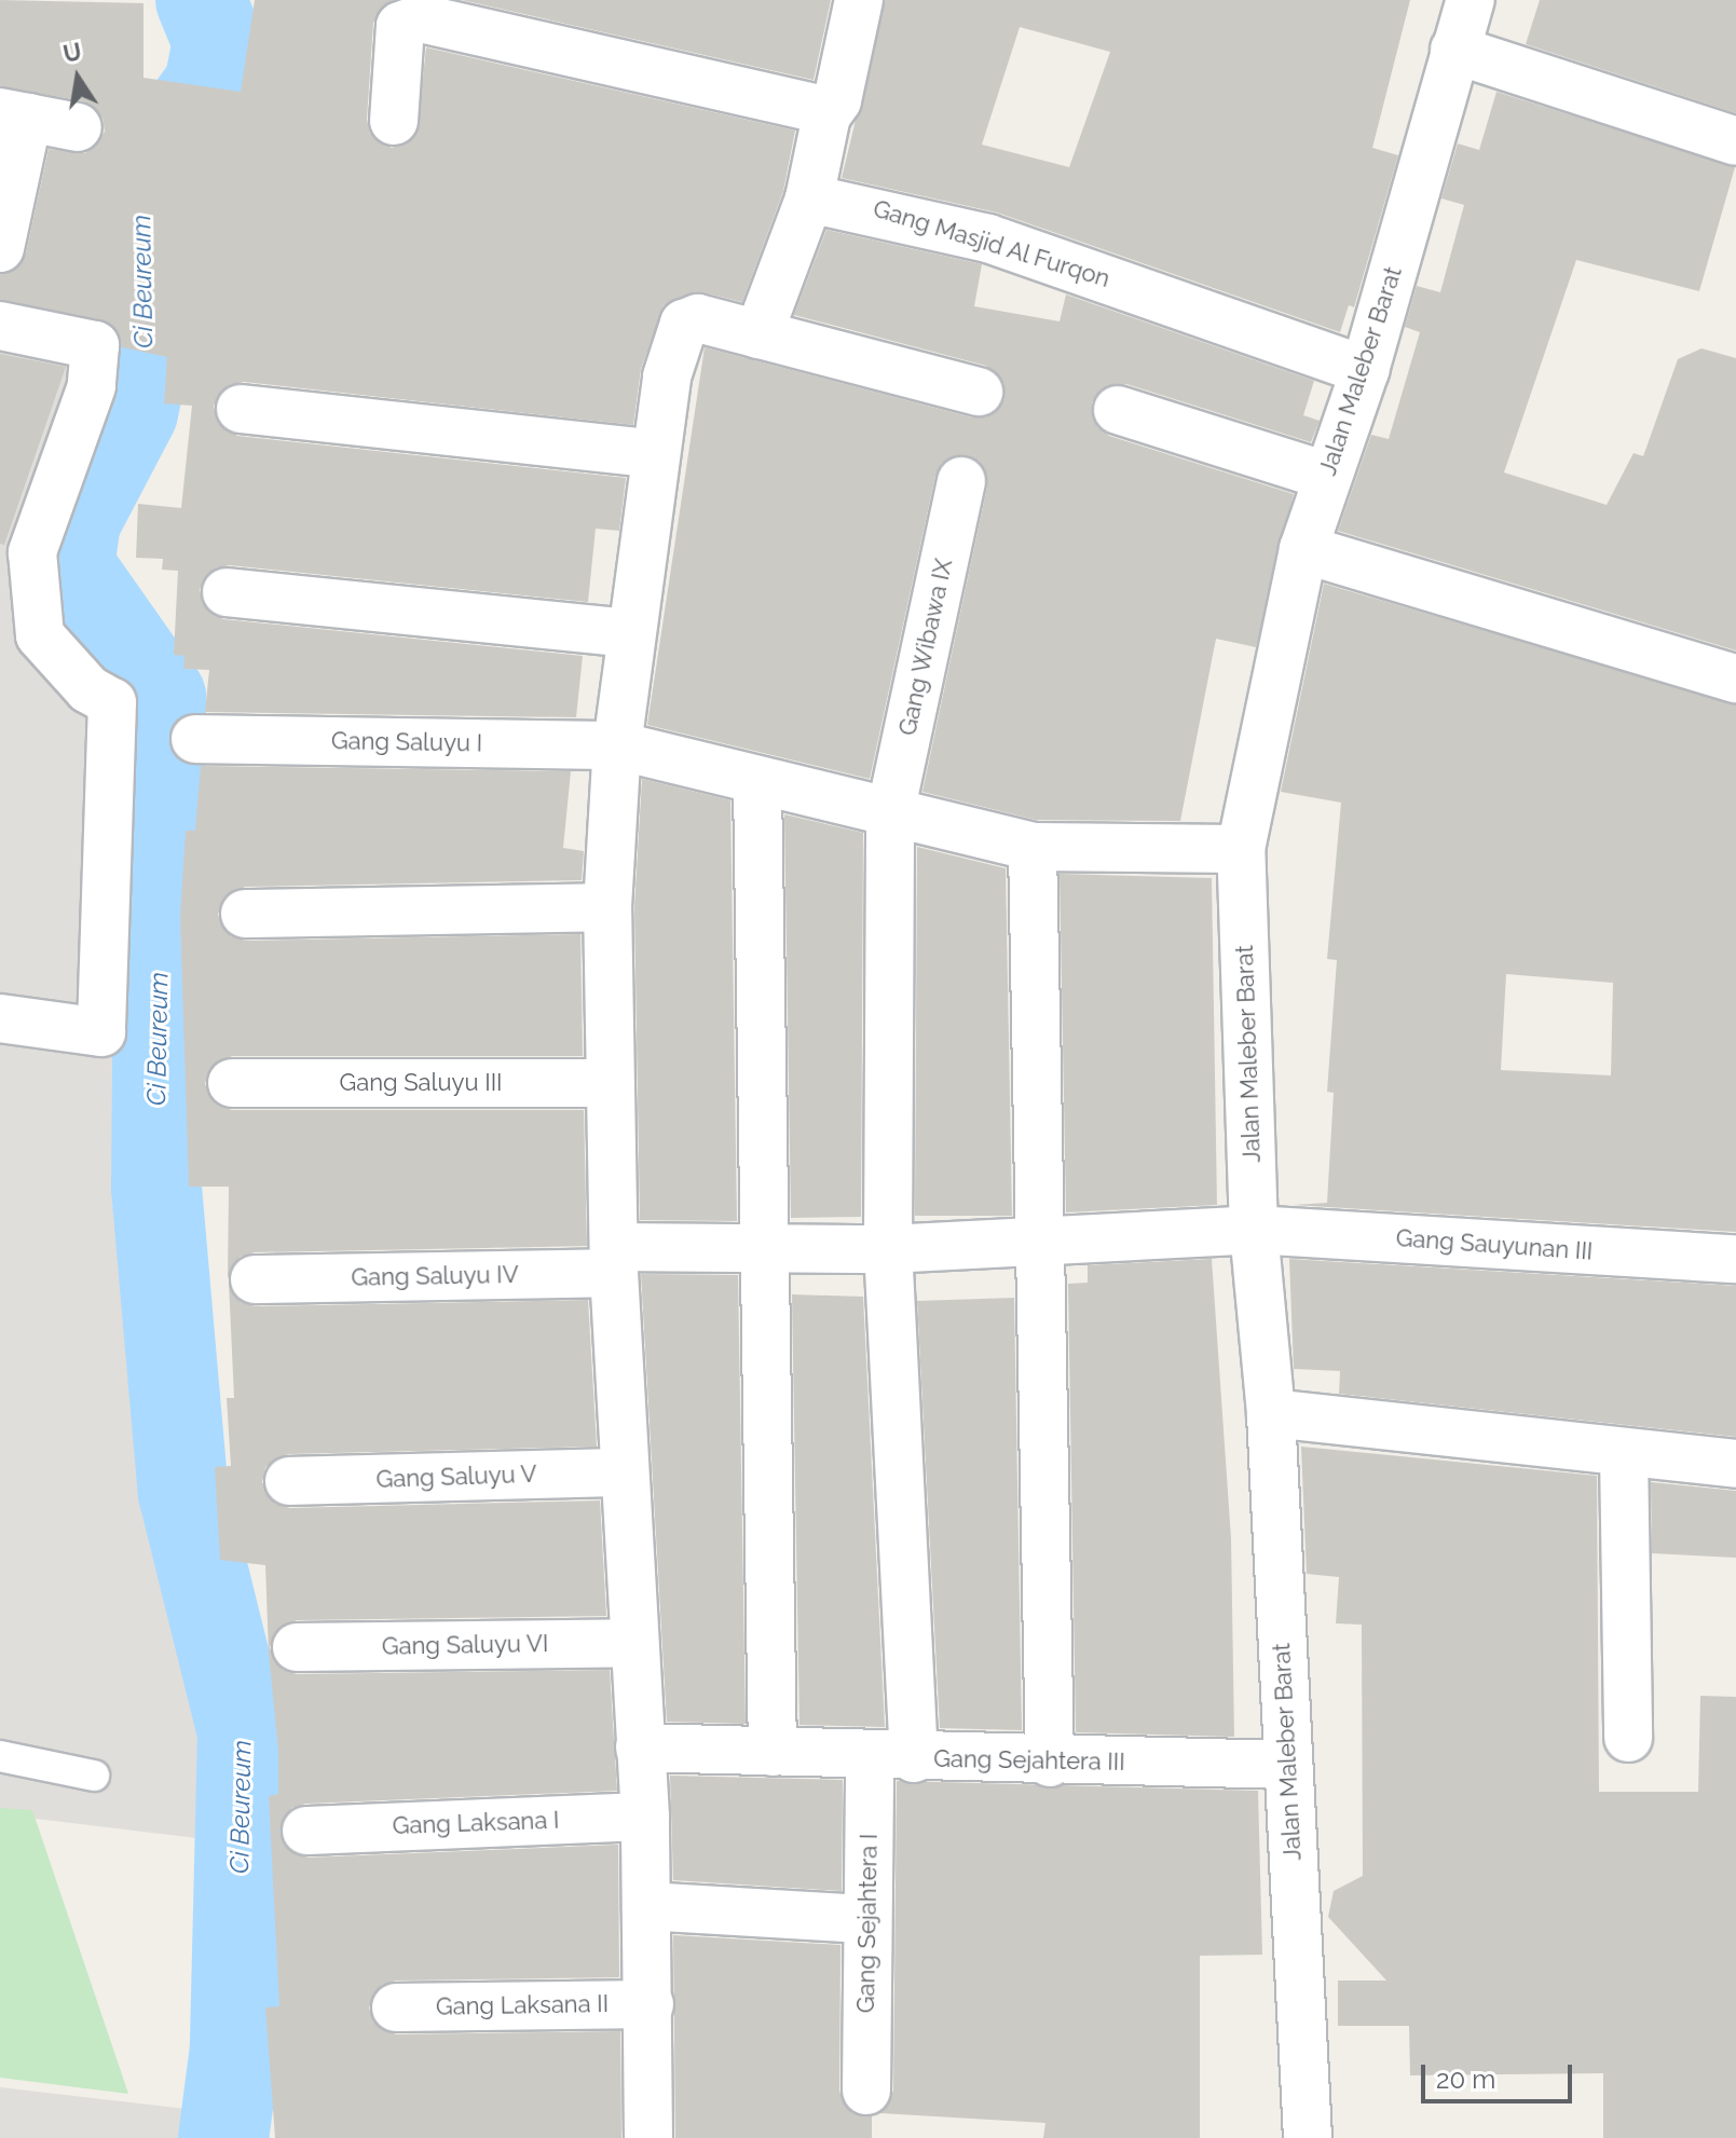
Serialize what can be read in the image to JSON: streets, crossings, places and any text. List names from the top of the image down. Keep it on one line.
{"streets":{"street":["Gang Masjid Al Furqon","Jalan Maleber Barat","Gang Wibawa IX","Gang Saluyu I","Gang Saluyu III","Gang Sauyunan III","Gang Saluyu IV","Gang Saluyu V","Gang Saluyu VI","Gang Sejahtera III","Gang Laksana I","Gang Sejahtera I","Gang Laksana II"]},"crossings":[["Gang Masjid Al Furqon","Jalan Maleber Barat"],["Jalan Maleber Barat","Gang Saluyu I"],["Jalan Maleber Barat","Gang Sauyunan III"],["Jalan Maleber Barat","Gang Sejahtera III"],["Gang Wibawa IX","Gang Saluyu I"],["Gang Wibawa IX","Gang Sauyunan III"],["Gang Wibawa IX","Gang Saluyu IV"],["Gang Wibawa IX","Gang Sejahtera I"],["Gang Sauyunan III","Gang Saluyu IV"],["Gang Sauyunan III","Gang Sejahtera I"],["Gang Saluyu IV","Gang Sejahtera I"],["Gang Sejahtera III","Gang Sejahtera I"]],"water":["Ci Beureum"],"scale_bar":"20 m","north":"top"}
